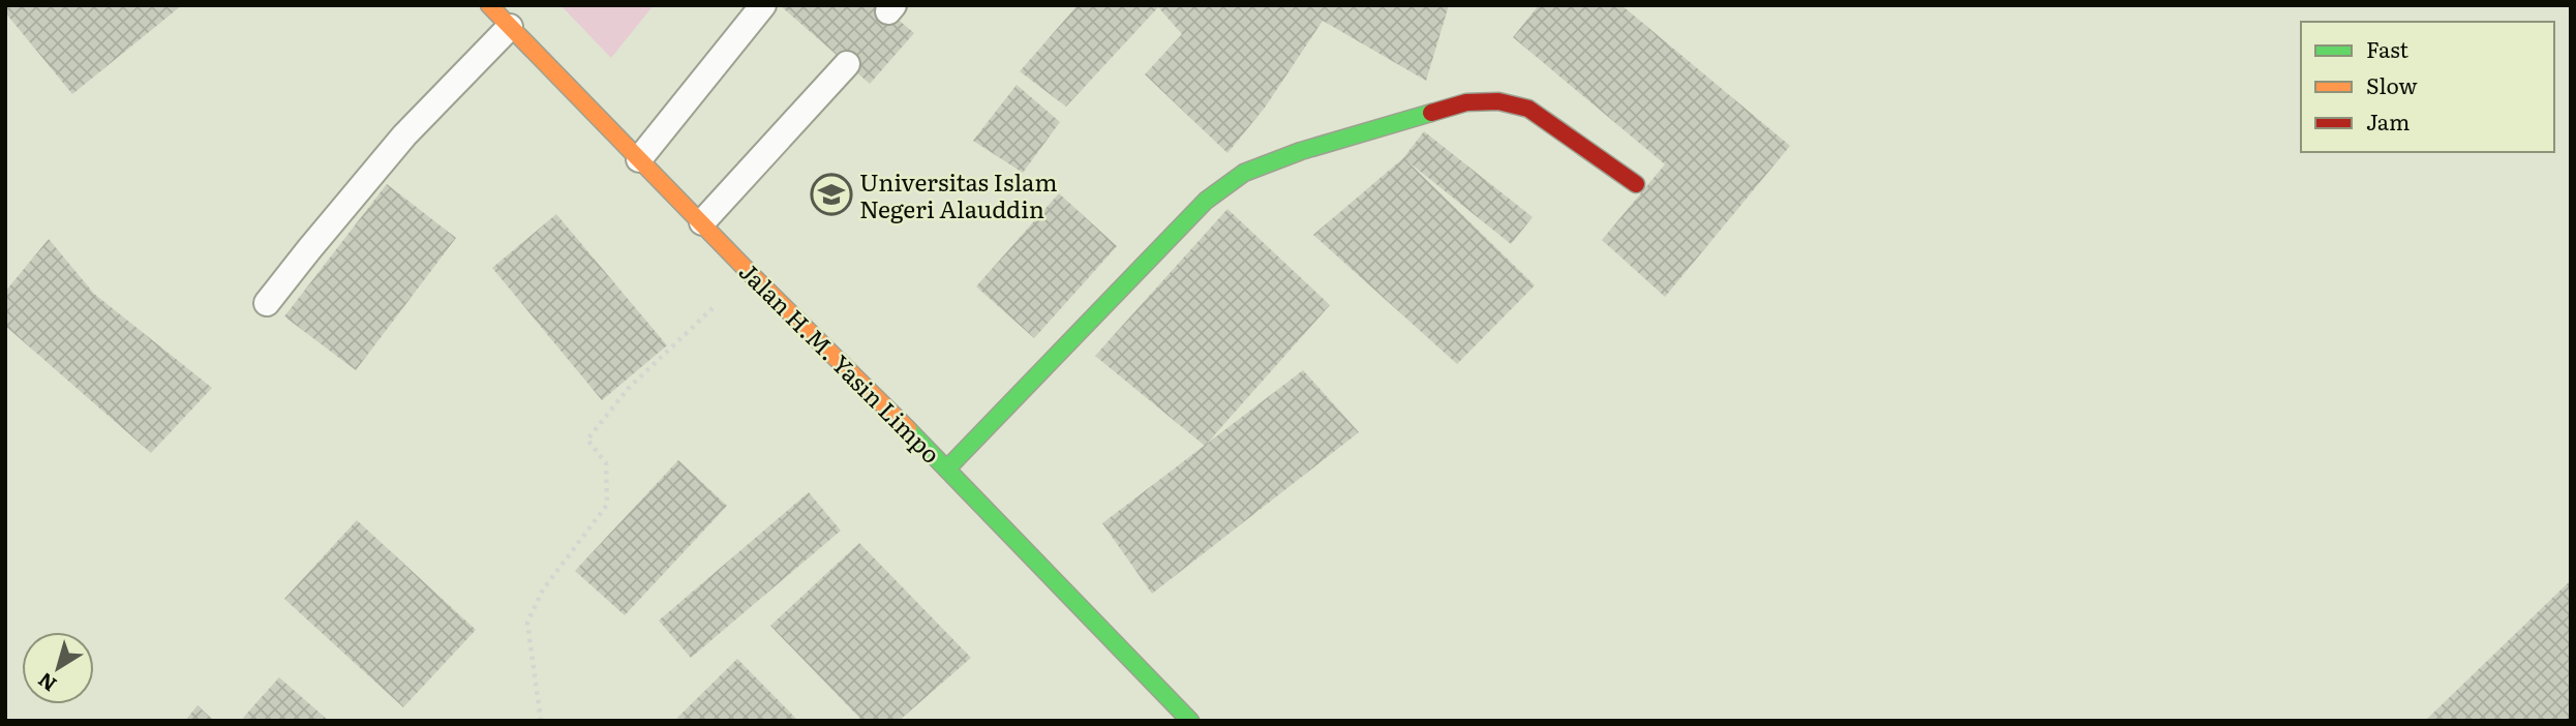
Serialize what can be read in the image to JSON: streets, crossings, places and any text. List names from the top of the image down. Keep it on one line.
{"streets":{"main road":["Jalan H.M. Yasin Limpo"]},"places":{"school or university":["Universitas Islam Negeri Alauddin"]},"legend":["Fast","Slow","Jam"],"north":"bottom left"}
